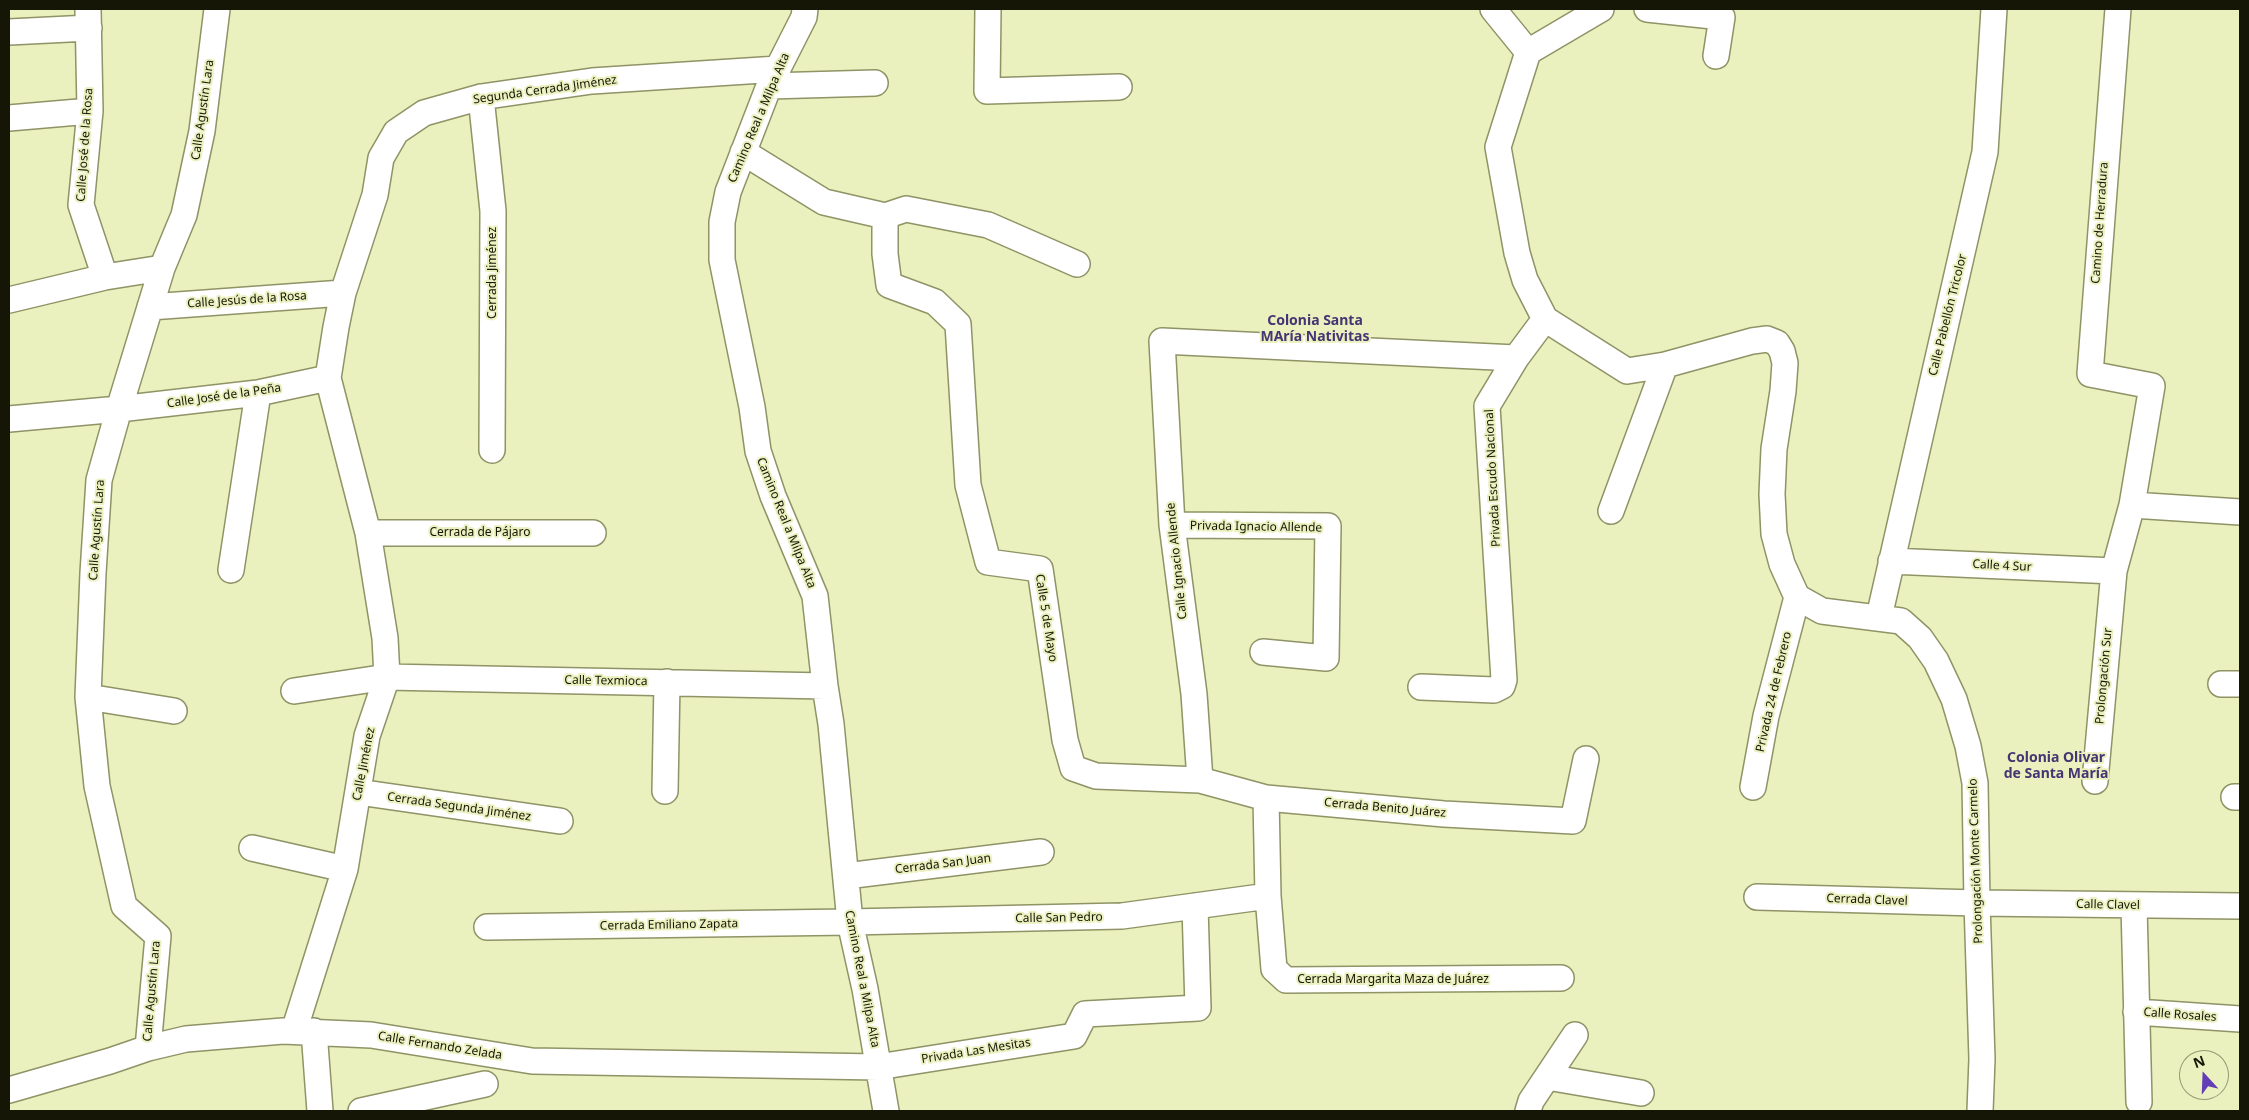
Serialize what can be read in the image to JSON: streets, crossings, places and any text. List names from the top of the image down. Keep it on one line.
{"streets":{"street":["Segunda Cerrada Jiménez","Calle Agustín Lara","Camino Real a Milpa Alta","Calle José de la Rosa","Camino de Herradura","Cerrada Jiménez","Calle Jesús de la Rosa","Calle Pabellón Tricolor","Calle José de la Peña","Privada Escudo Nacional","Privada Ignacio Allende","Cerrada de Pájaro","Calle Ignacio Allende","Calle 4 Sur","Calle 5 de Mayo","Prolongación Sur","Calle Texmioca","Privada 24 de Febrero","Calle Jiménez","Cerrada Segunda Jiménez","Cerrada Benito Juárez","Prolongación Monte Carmelo","Cerrada San Juan","Cerrada Clavel","Calle Clavel","Calle San Pedro","Cerrada Emiliano Zapata","Cerrada Margarita Maza de Juárez","Calle Rosales","Calle Fernando Zelada","Privada Las Mesitas"]},"crossings":[["Segunda Cerrada Jiménez","Camino Real a Milpa Alta"],["Segunda Cerrada Jiménez","Cerrada Jiménez"],["Segunda Cerrada Jiménez","Calle Jesús de la Rosa"],["Segunda Cerrada Jiménez","Calle José de la Peña"],["Segunda Cerrada Jiménez","Calle Jiménez"],["Calle Agustín Lara","Calle Jesús de la Rosa"],["Calle Agustín Lara","Calle José de la Peña"],["Calle Agustín Lara","Calle Fernando Zelada"],["Camino Real a Milpa Alta","Calle Texmioca"],["Camino Real a Milpa Alta","Cerrada San Juan"],["Camino Real a Milpa Alta","Calle San Pedro"],["Camino Real a Milpa Alta","Cerrada Emiliano Zapata"],["Camino Real a Milpa Alta","Calle Fernando Zelada"],["Camino Real a Milpa Alta","Privada Las Mesitas"],["Camino de Herradura","Prolongación Sur"],["Calle Pabellón Tricolor","Calle 4 Sur"],["Calle Pabellón Tricolor","Prolongación Monte Carmelo"],["Calle José de la Peña","Calle Jiménez"],["Privada Escudo Nacional","Calle Ignacio Allende"],["Privada Ignacio Allende","Calle Ignacio Allende"],["Cerrada de Pájaro","Calle Jiménez"],["Calle Ignacio Allende","Calle 5 de Mayo"],["Calle Ignacio Allende","Cerrada Benito Juárez"],["Calle 4 Sur","Prolongación Sur"],["Calle 5 de Mayo","Cerrada Benito Juárez"],["Calle Texmioca","Calle Jiménez"],["Privada 24 de Febrero","Prolongación Monte Carmelo"],["Calle Jiménez","Cerrada Segunda Jiménez"],["Calle Jiménez","Calle Fernando Zelada"],["Cerrada Benito Juárez","Cerrada Margarita Maza de Juárez"],["Prolongación Monte Carmelo","Cerrada Clavel"],["Prolongación Monte Carmelo","Calle Clavel"],["Cerrada Clavel","Calle Clavel"],["Calle Clavel","Calle Rosales"],["Calle San Pedro","Cerrada Emiliano Zapata"],["Calle San Pedro","Cerrada Margarita Maza de Juárez"],["Calle San Pedro","Privada Las Mesitas"],["Calle Fernando Zelada","Privada Las Mesitas"]],"districts":["Colonia Santa MAría Nativitas","Colonia Olivar de Santa María"],"north":"top"}
